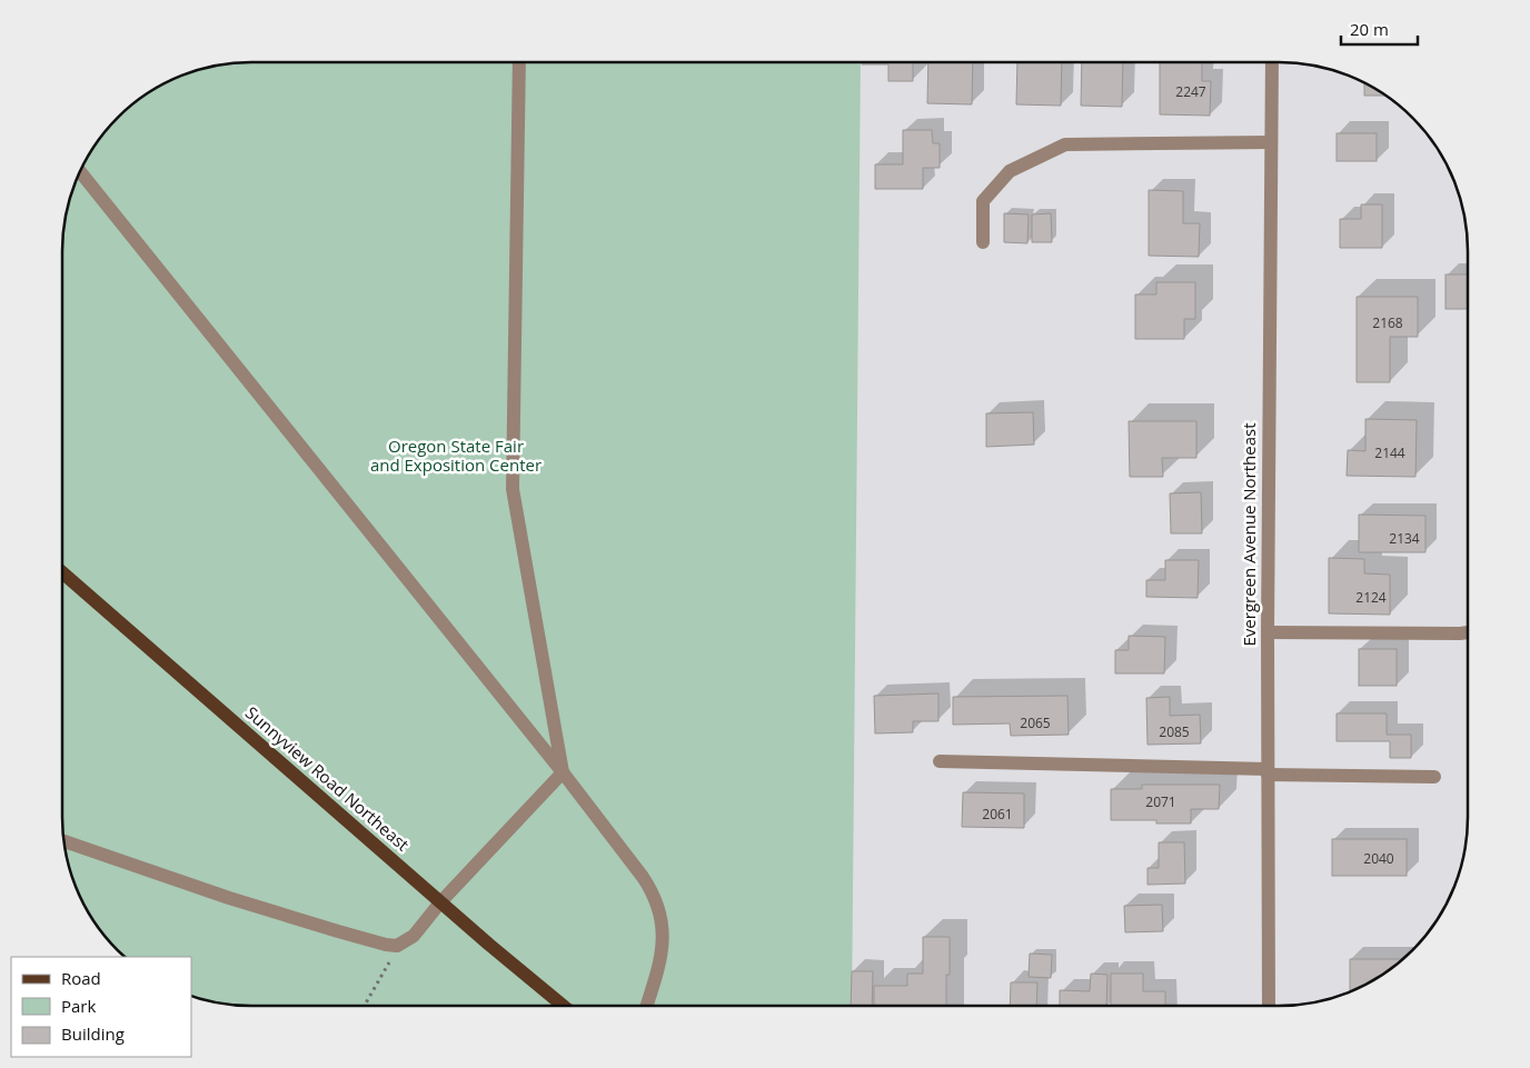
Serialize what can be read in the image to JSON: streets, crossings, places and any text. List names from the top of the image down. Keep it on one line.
{"streets":{"main road":["Sunnyview Road Northeast"],"street":["Evergreen Avenue Northeast"]},"parks":["Oregon State Fair and Exposition Center"],"house_numbers":["2247","2168","2144","2134","2124","2065","2085","2071","2061","2040"],"legend":["Road","Park","Building"],"scale_bar":"20 m"}
